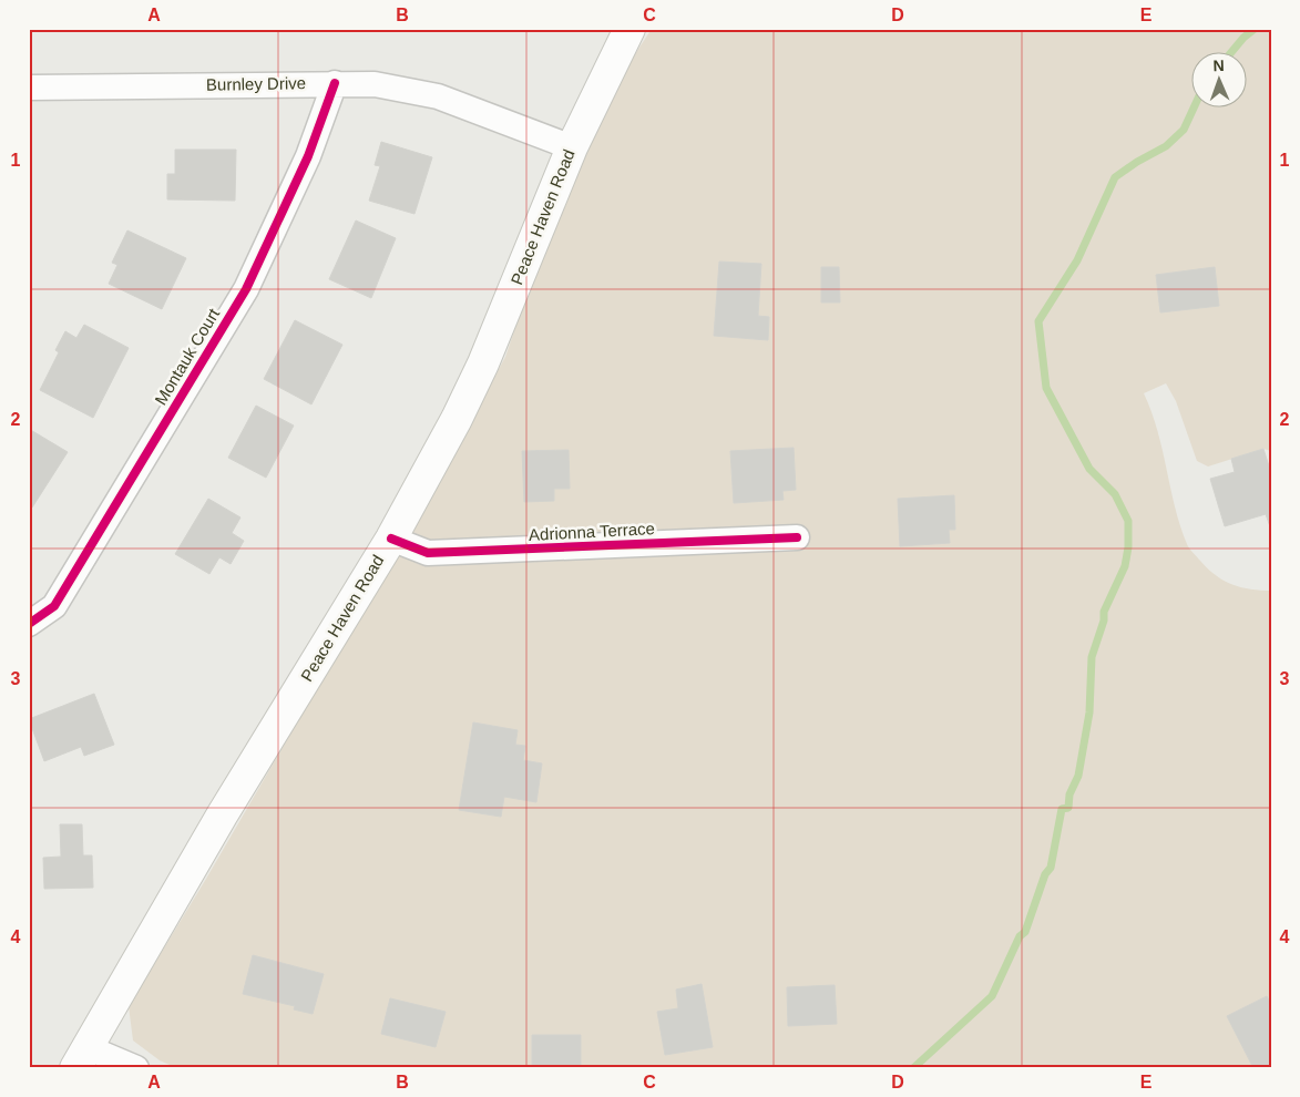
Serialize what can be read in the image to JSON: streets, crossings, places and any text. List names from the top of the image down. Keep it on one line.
{"streets":{"main road":["Peace Haven Road"],"street":["Burnley Drive","Montauk Court","Adrionna Terrace"]},"crossings":[["Burnley Drive","Peace Haven Road"],["Burnley Drive","Montauk Court"],["Peace Haven Road","Adrionna Terrace"]],"north":"top","grid":{"columns":["A","B","C","D","E"],"rows":["1","2","3","4"]}}
